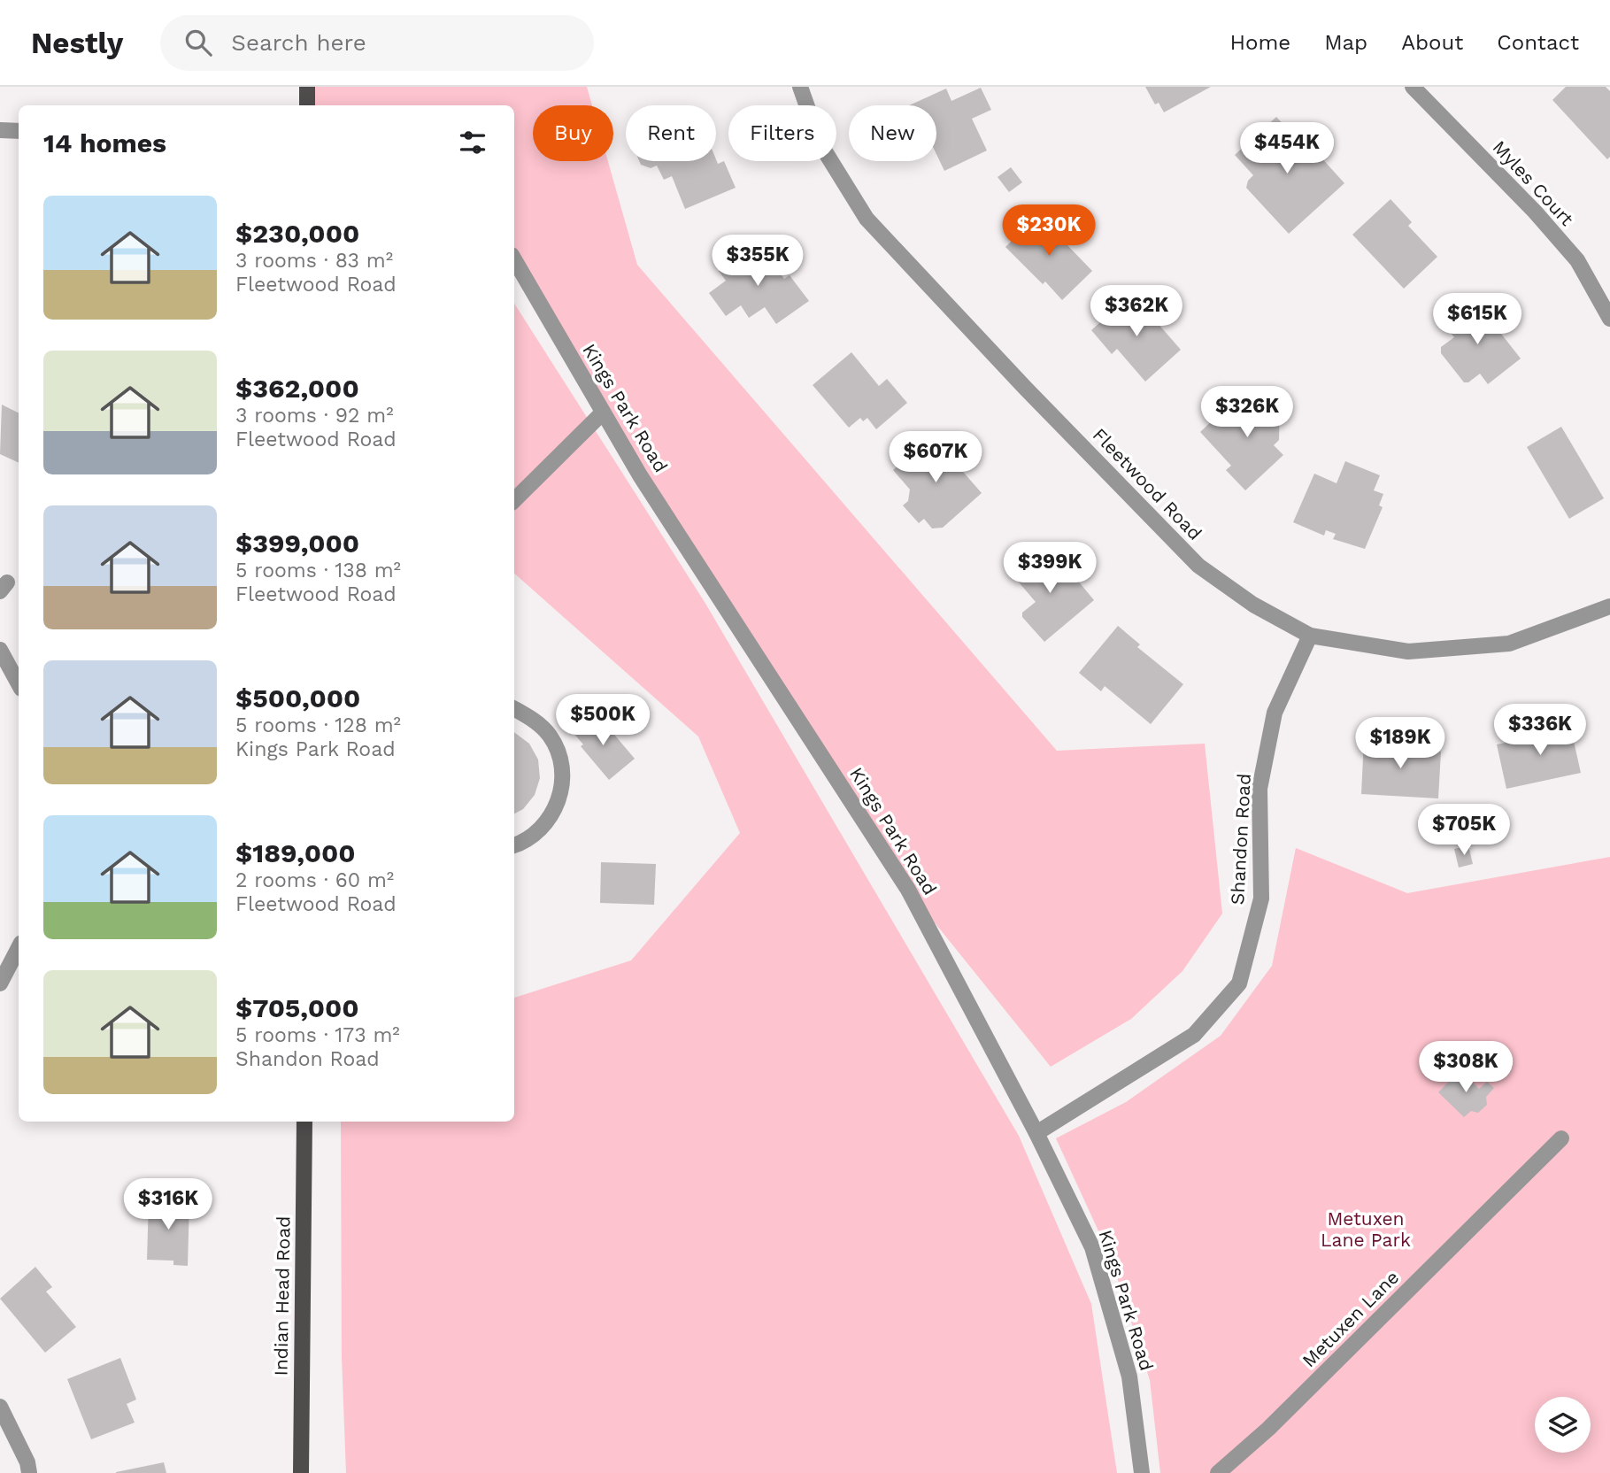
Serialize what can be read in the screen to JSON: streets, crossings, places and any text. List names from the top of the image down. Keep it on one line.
{"streets":{"main road":["Indian Head Road"],"street":["Myles Court","Kings Park Road","Fleetwood Road","Shandon Road","Metuxen Lane"]},"crossings":[["Kings Park Road","Shandon Road"],["Fleetwood Road","Shandon Road"]],"parks":["Metuxen Lane Park"],"page":{"header":"Nestly","search":"Search here","nav":["Home","Map","About","Contact"],"chip":["Buy","Rent","Filters","New"],"heading":"14 homes","price":["$454K","$230K","$355K","$362K","$615K","$326K","$607K","$399K","$500K","$336K","$189K","$705K","$308K","$316K"],"list":[{"name":"$230,000","note":"3 rooms · 83 m² · Fleetwood Road"},{"name":"$362,000","note":"3 rooms · 92 m² · Fleetwood Road"},{"name":"$399,000","note":"5 rooms · 138 m² · Fleetwood Road"},{"name":"$500,000","note":"5 rooms · 128 m² · Kings Park Road"},{"name":"$189,000","note":"2 rooms · 60 m² · Fleetwood Road"},{"name":"$705,000","note":"5 rooms · 173 m² · Shandon Road"}]}}
